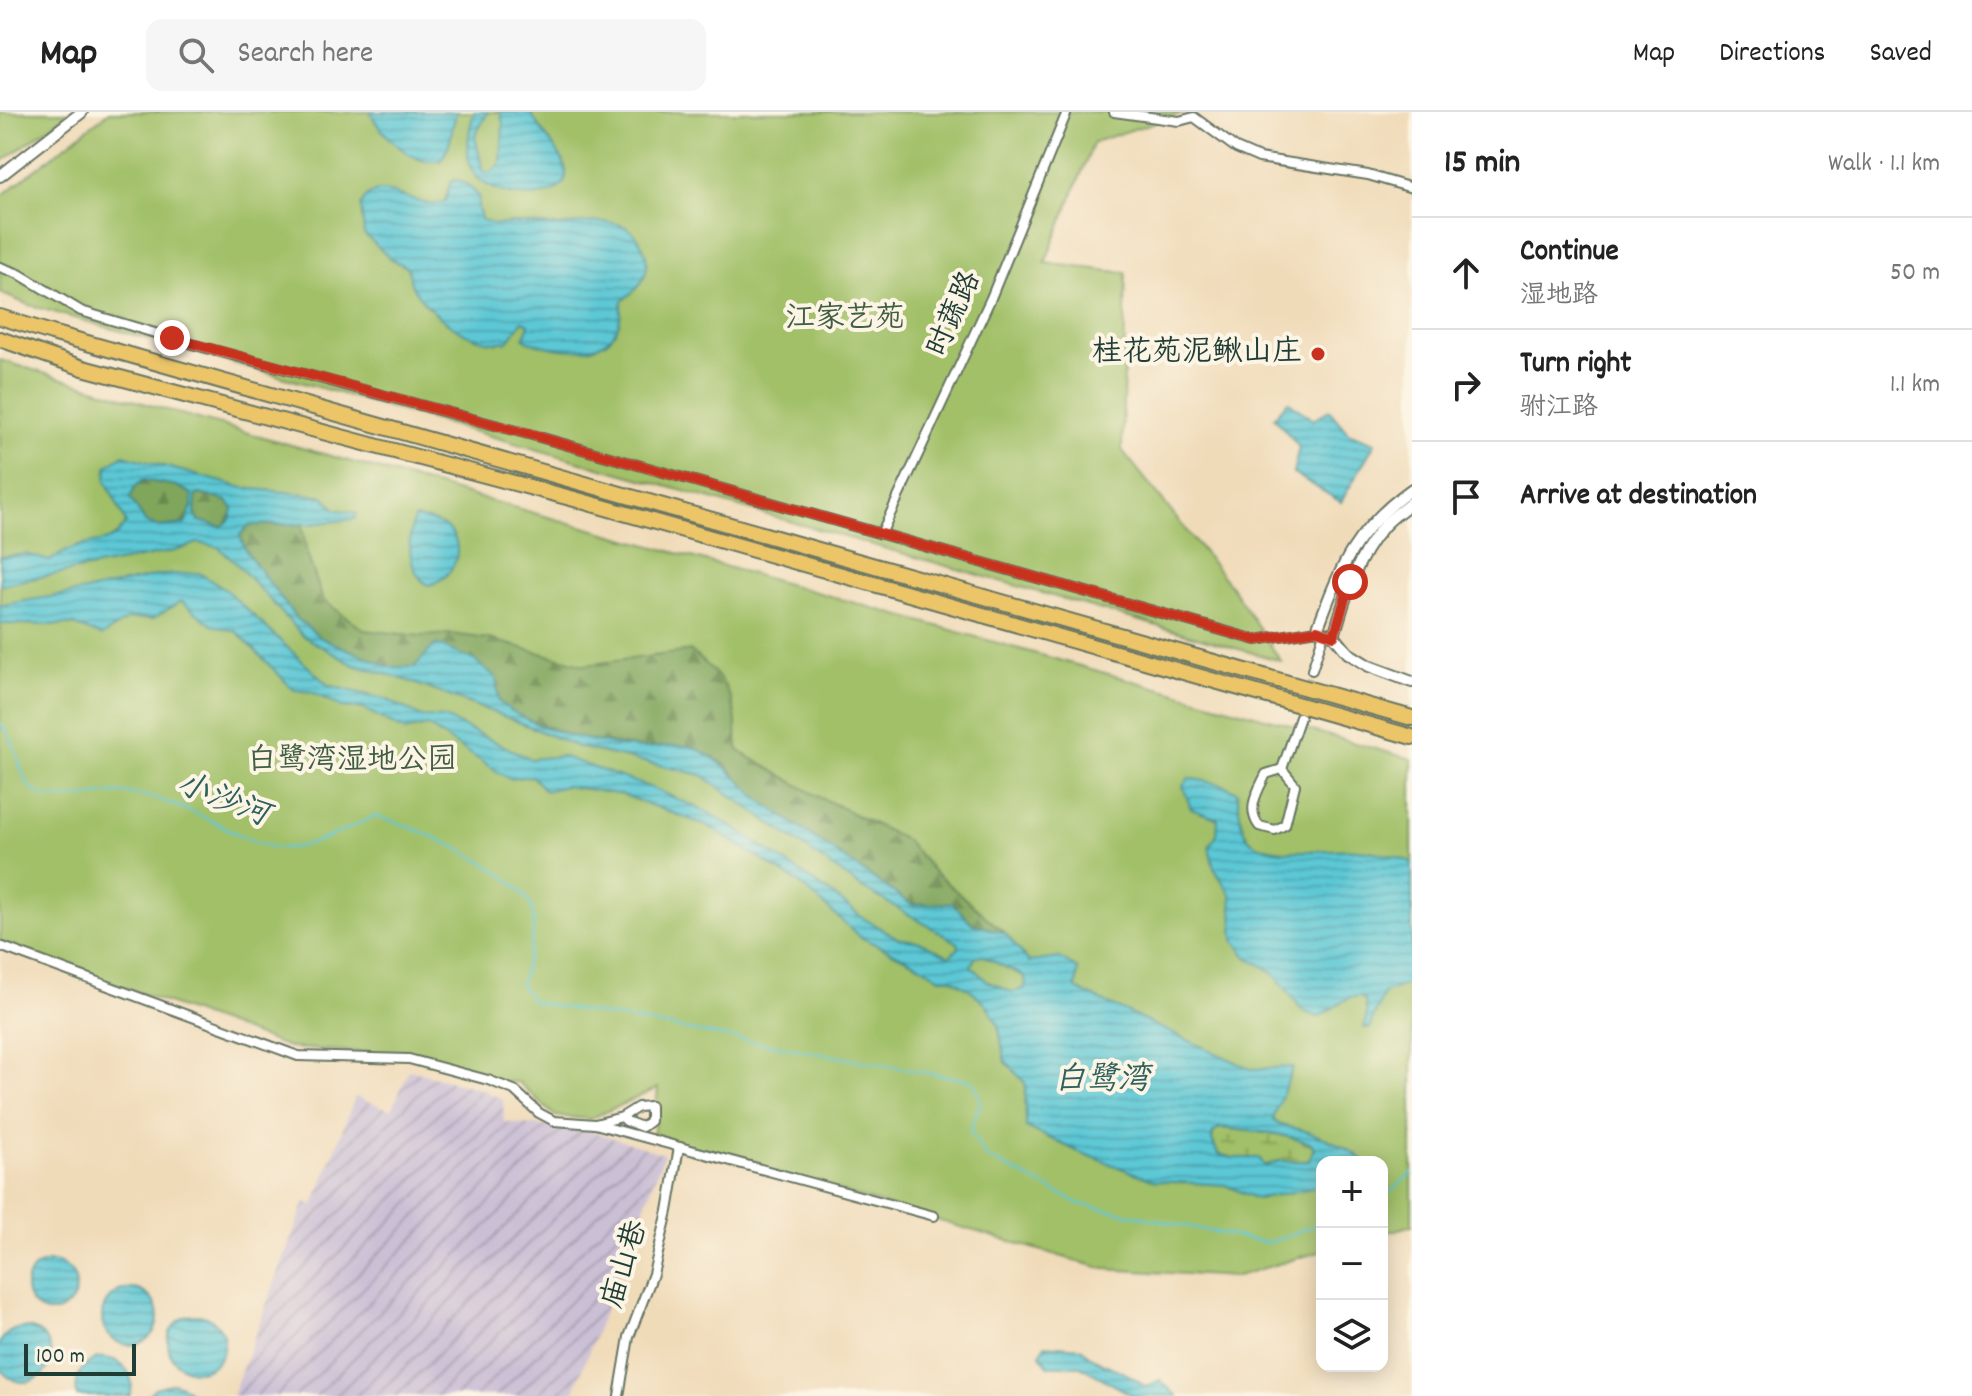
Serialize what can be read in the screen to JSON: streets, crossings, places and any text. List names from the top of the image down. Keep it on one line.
{"streets":{"street":["时蔬路","庙山巷"]},"water":["小沙河","白鹭湾"],"parks":["江家艺苑","白鹭湾湿地公园"],"places":["桂花苑泥鳅山庄"],"scale_bar":"100 m","page":{"header":"Map","search":"Search here","nav":["Map","Directions","Saved"],"heading":["15 min","Walk · 1.1 km"],"list":[["Continue","湿地路","50 m"],["Turn right","驸江路","1.1 km"],"Arrive at destination"],"map_buttons":["+","−"],"scale":"100 m"}}
